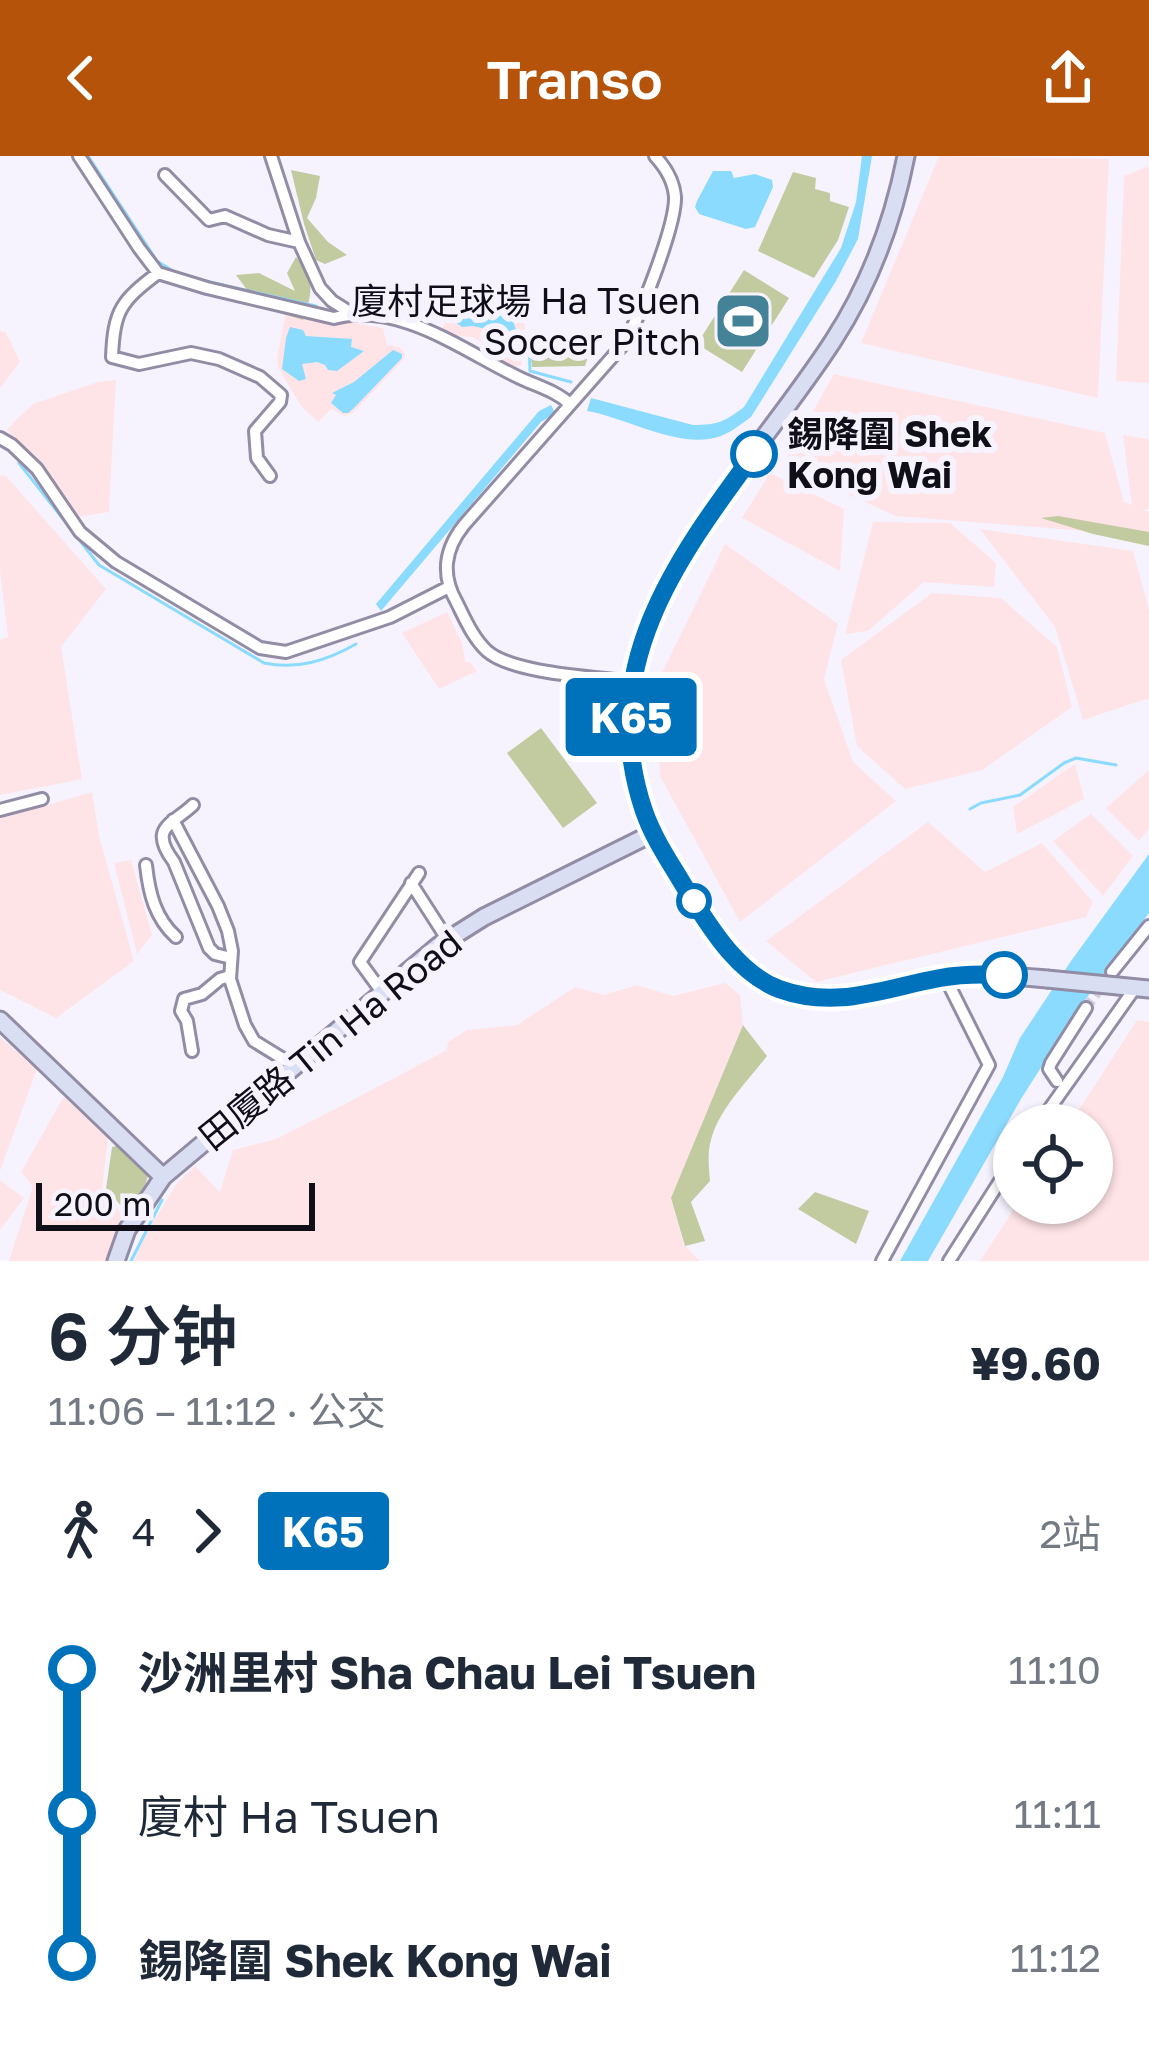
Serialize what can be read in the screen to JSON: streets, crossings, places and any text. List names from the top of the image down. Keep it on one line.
{"streets":{"street":["田廈路 Tin Ha Road"]},"places":{"sports":["廈村足球場 Ha Tsuen Soccer Pitch"],"other":["錫降圍 Shek Kong Wai"]},"lines":["bus line K65"],"scale_bar":"200 m","page":{"header":"Transo","on_map":"K65","scale":"200 m","heading":["6 分钟","11:06 – 11:12 · 公交","¥9.60"],"legs":["4","K65","2站"],"list":[{"name":"沙洲里村 Sha Chau Lei Tsuen","value":"11:10"},{"name":"廈村 Ha Tsuen","value":"11:11"},{"name":"錫降圍 Shek Kong Wai","value":"11:12"}]}}
